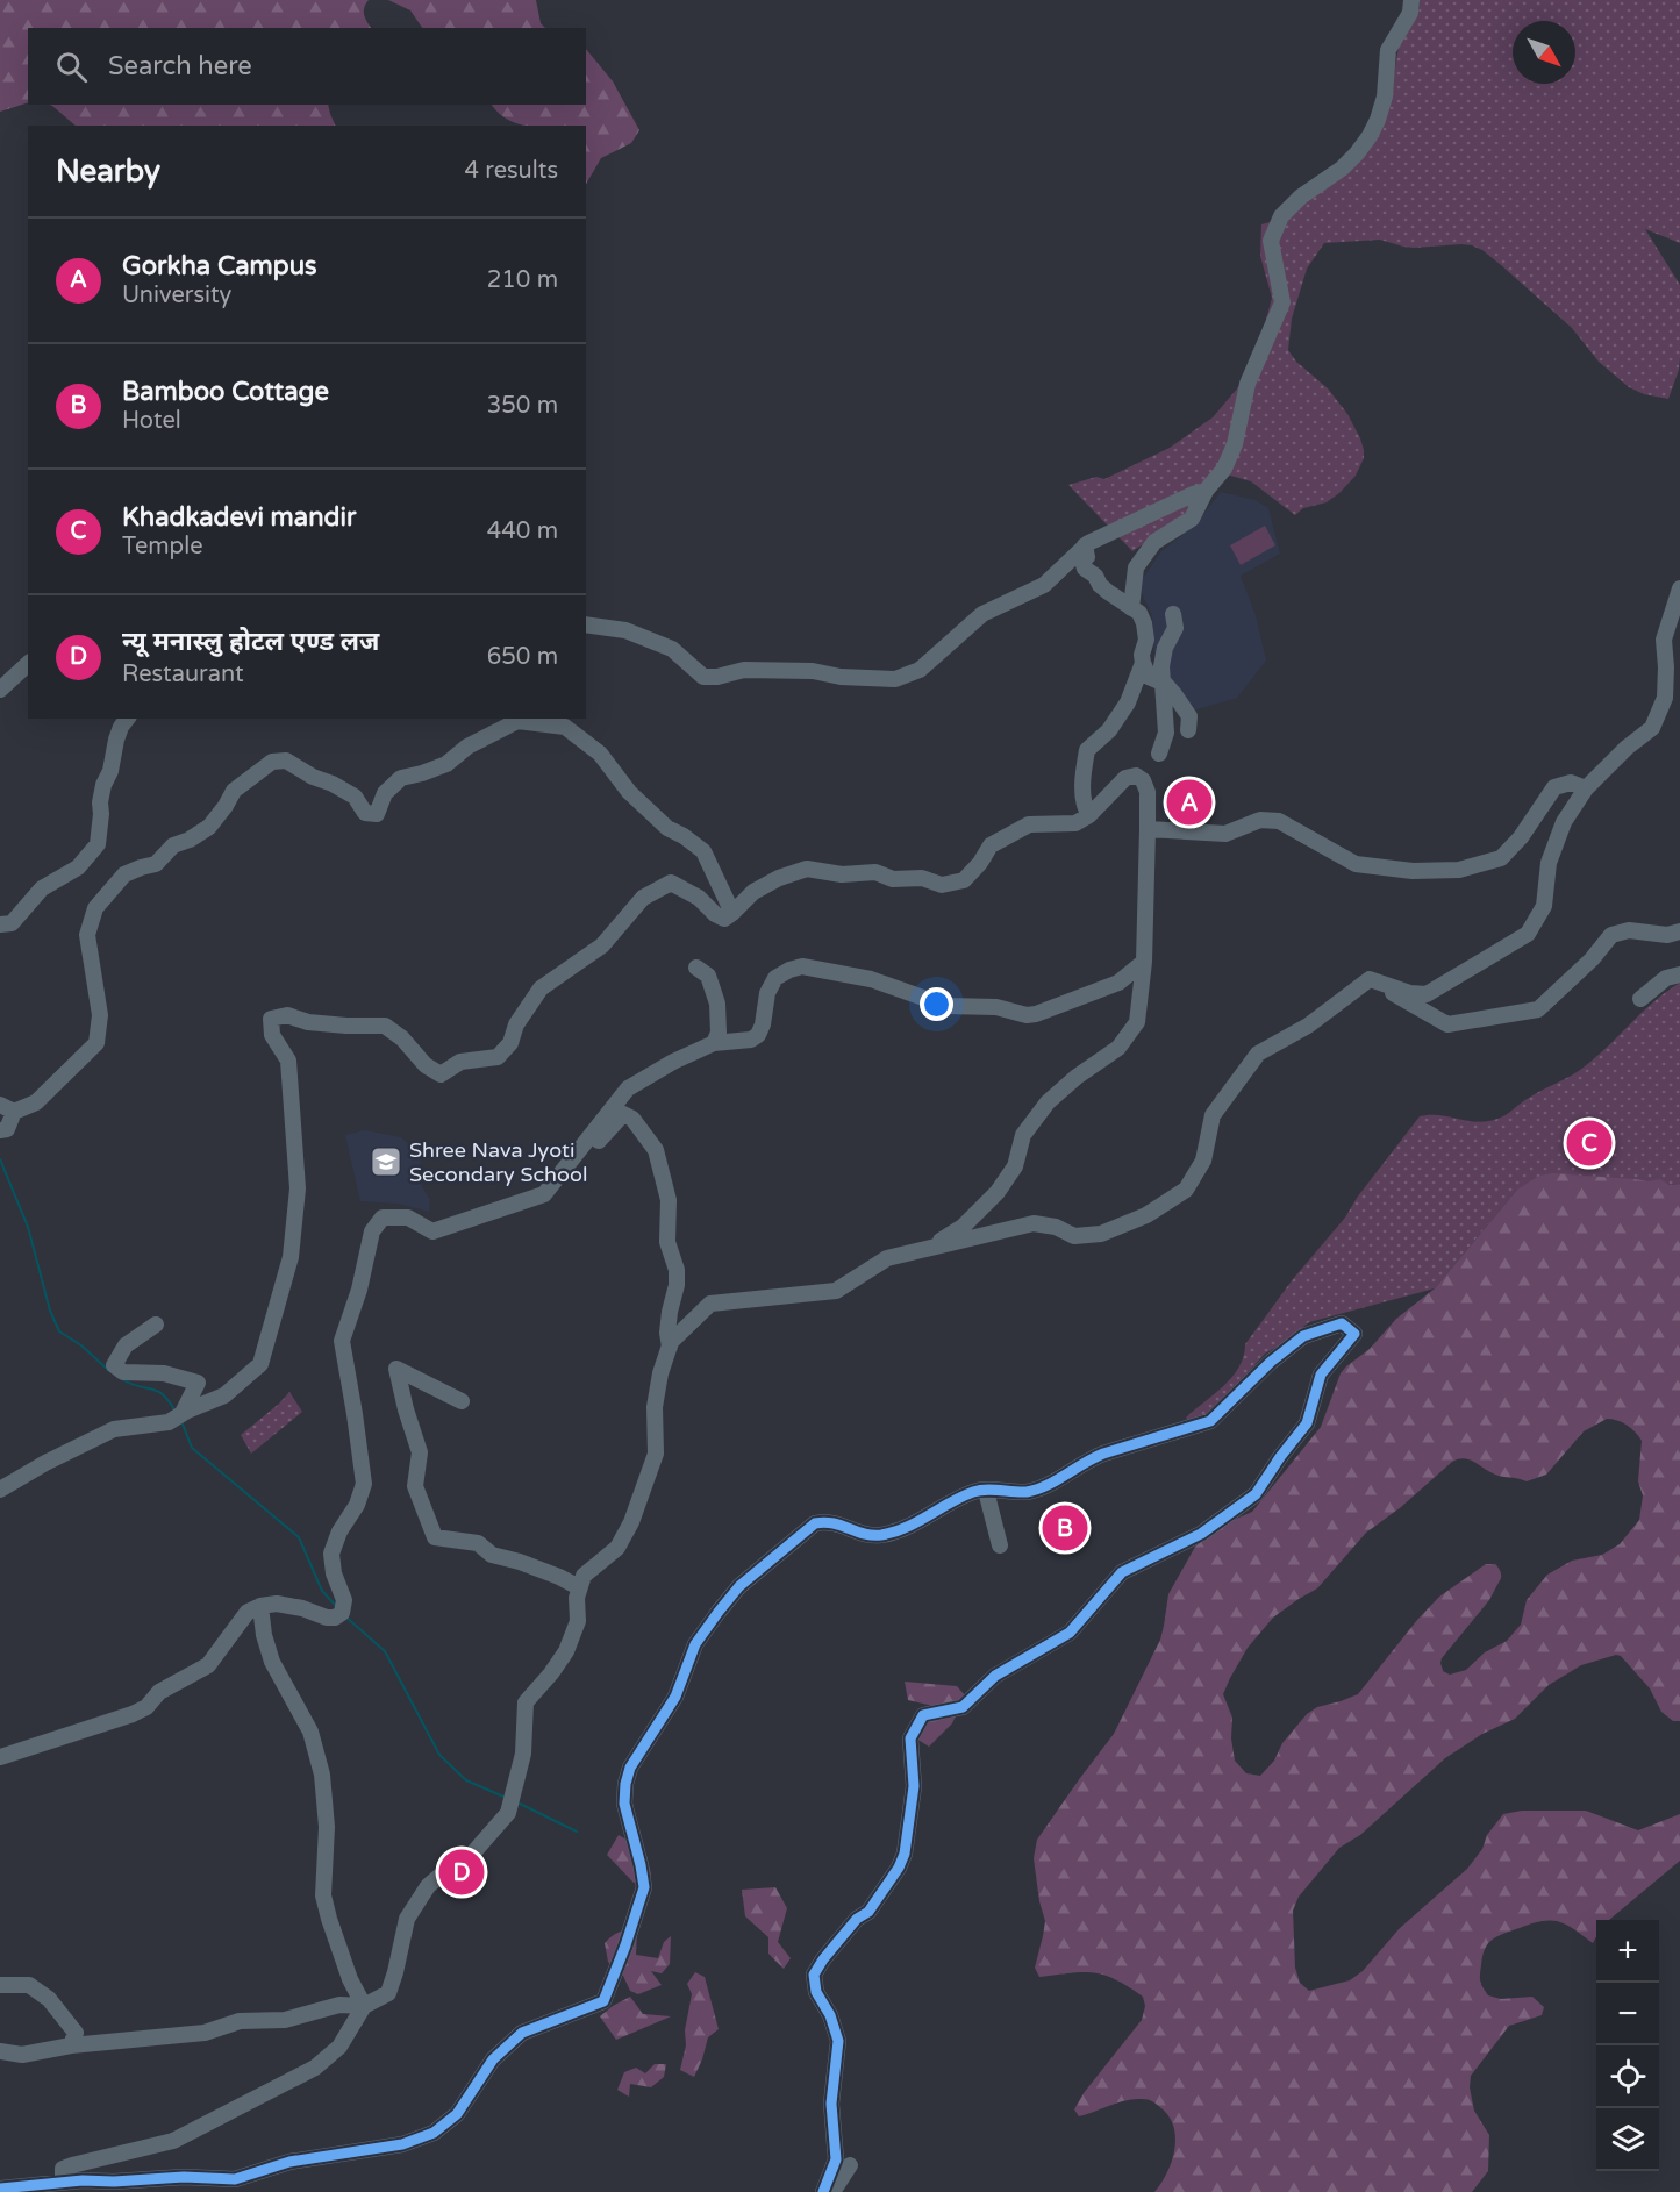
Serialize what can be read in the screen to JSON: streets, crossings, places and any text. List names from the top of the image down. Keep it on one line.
{"places":{"school or university":["Shree Nava Jyoti Secondary School"]},"north":"bottom right","page":{"search":"Search here","heading":["Nearby","4 results"],"list":[{"mark":"A","name":"Gorkha Campus","note":"University","value":"210 m"},{"mark":"B","name":"Bamboo Cottage","note":"Hotel","value":"350 m"},{"mark":"C","name":"Khadkadevi mandir","note":"Temple","value":"440 m"},{"mark":"D","name":"न्यू मनास्लु होटल एण्ड लज","note":"Restaurant","value":"650 m"}],"pins":["A","C","B","D"],"map_buttons":["+","−"]}}
